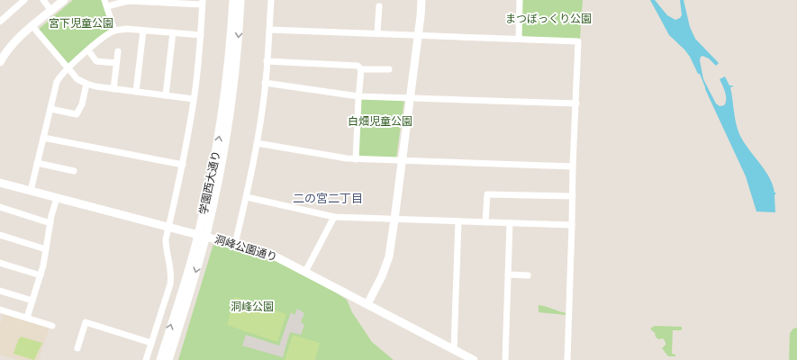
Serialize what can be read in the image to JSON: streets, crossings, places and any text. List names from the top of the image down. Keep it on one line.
{"streets":{"street":["学園西大通り","洞峰公園通り"]},"crossings":[["学園西大通り","洞峰公園通り"]],"districts":["二の宮二丁目"],"parks":["まつぼっくり公園","宮下児童公園","白畑児童公園","洞峰公園"]}
